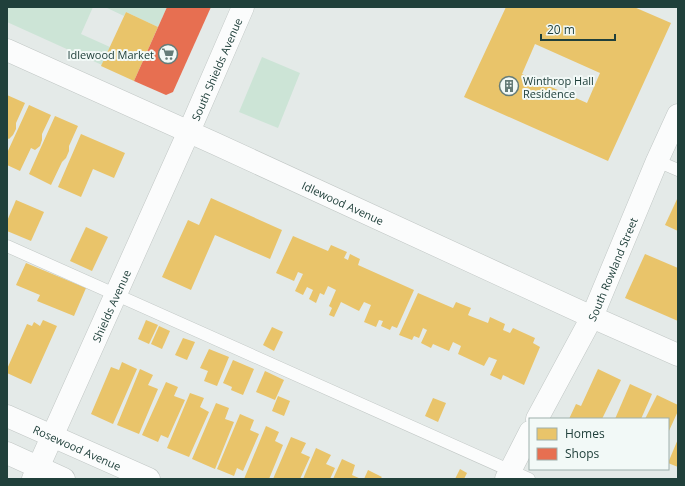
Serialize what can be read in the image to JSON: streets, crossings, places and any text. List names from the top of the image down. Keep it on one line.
{"streets":{"street":["South Shields Avenue","Idlewood Avenue","South Rowland Street","Shields Avenue","Rosewood Avenue"]},"crossings":[["South Shields Avenue","Idlewood Avenue"],["South Shields Avenue","Shields Avenue"],["Idlewood Avenue","South Rowland Street"],["Idlewood Avenue","Shields Avenue"],["Shields Avenue","Rosewood Avenue"]],"places":{"supermarket":["Idlewood Market"],"building":["Winthrop Hall Residence"]},"legend":["Homes","Shops"],"scale_bar":"20 m"}
